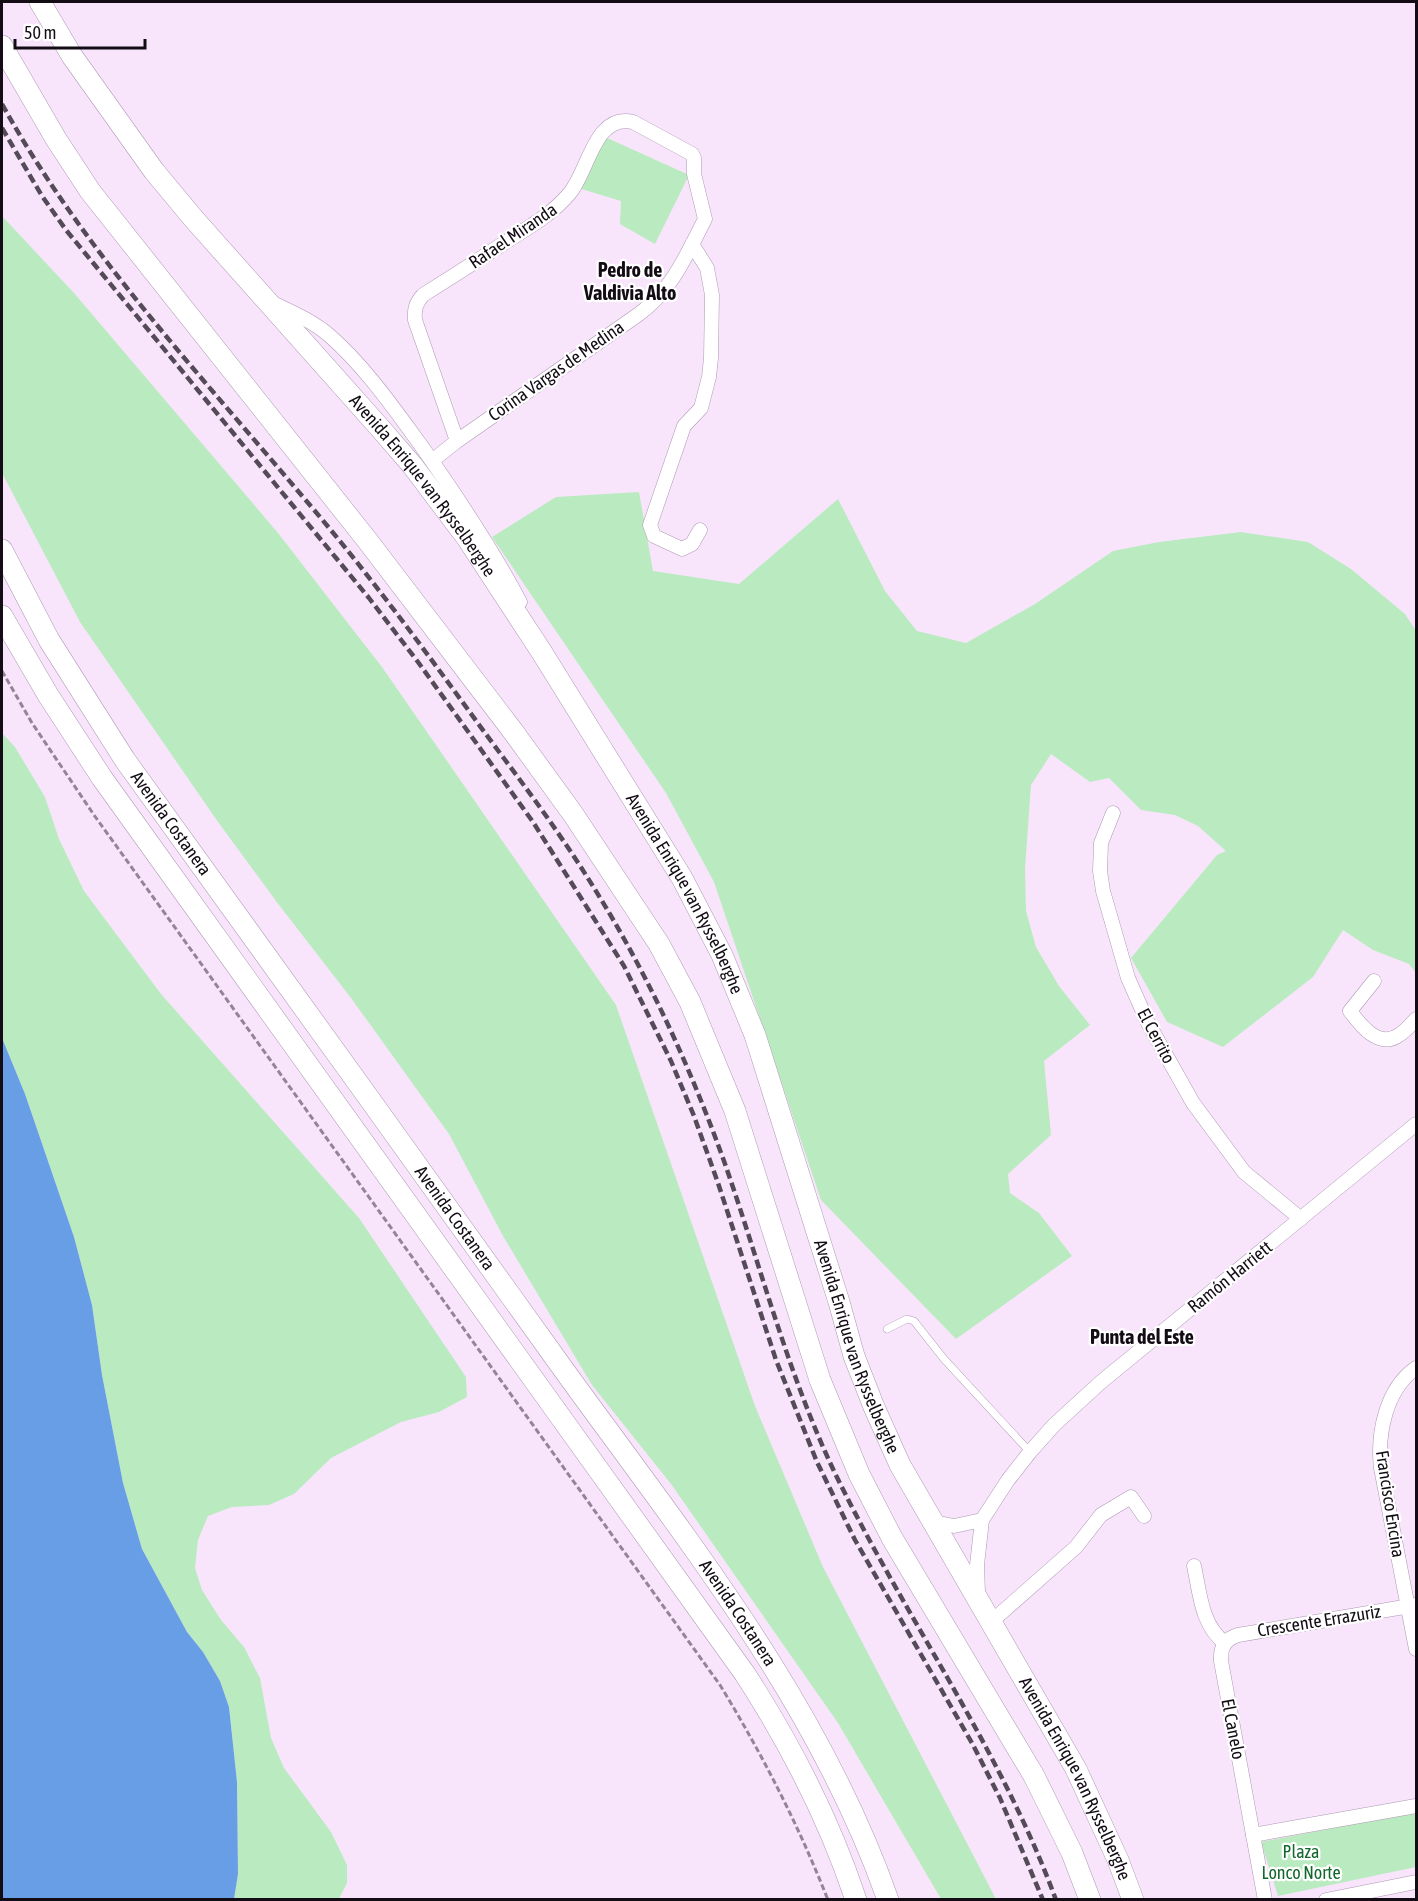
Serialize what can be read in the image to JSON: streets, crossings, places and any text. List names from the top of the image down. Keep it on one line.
{"streets":{"main road":["Avenida Enrique van Rysselberghe","Avenida Costanera"],"street":["Rafael Miranda","Corina Vargas de Medina","El Cerrito","Ramón Harriett","Francisco Encina","Crescente Errazuriz","El Canelo"]},"crossings":[["Rafael Miranda","Corina Vargas de Medina"],["Avenida Enrique van Rysselberghe","Ramón Harriett"],["El Cerrito","Ramón Harriett"],["Francisco Encina","Crescente Errazuriz"],["Crescente Errazuriz","El Canelo"]],"districts":["Pedro de Valdivia Alto","Punta del Este"],"parks":["Plaza Lonco Norte"],"scale_bar":"50 m"}
